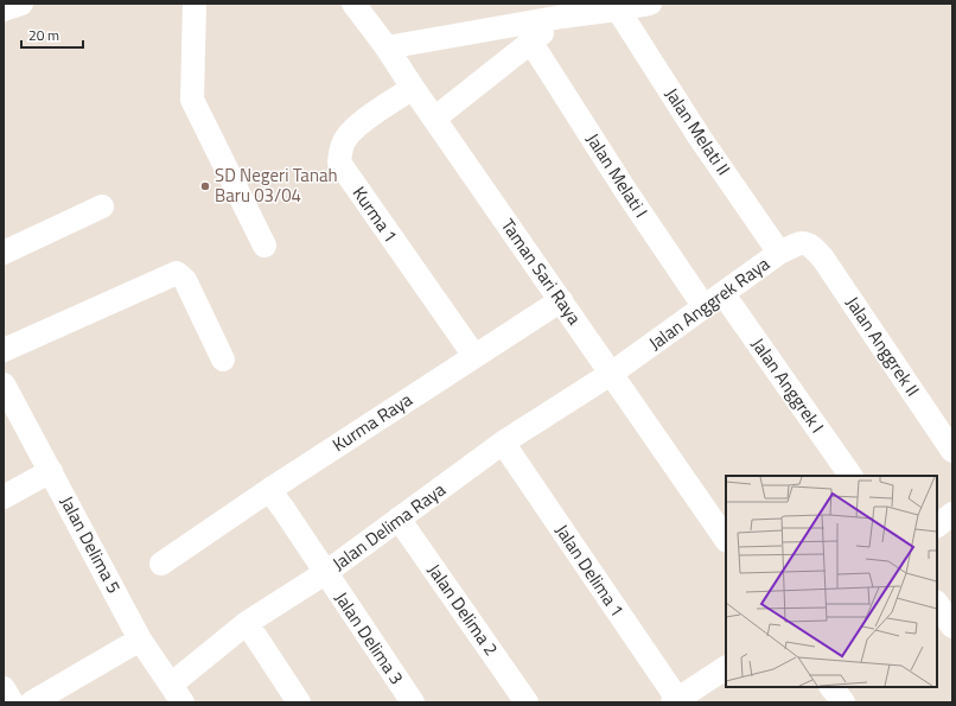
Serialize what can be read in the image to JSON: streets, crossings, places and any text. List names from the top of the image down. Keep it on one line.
{"streets":{"street":["Jalan Melati II","Jalan Melati I","Kurma 1","Taman Sari Raya","Jalan Anggrek Raya","Jalan Anggrek II","Jalan Anggrek I","Kurma Raya","Jalan Delima Raya","Jalan Delima 5","Jalan Delima 1","Jalan Delima 2","Jalan Delima 3"]},"crossings":[["Jalan Melati II","Jalan Anggrek Raya"],["Jalan Melati I","Jalan Anggrek Raya"],["Jalan Melati I","Jalan Anggrek I"],["Kurma 1","Taman Sari Raya"],["Kurma 1","Kurma Raya"],["Taman Sari Raya","Jalan Anggrek Raya"],["Taman Sari Raya","Kurma Raya"],["Taman Sari Raya","Jalan Delima Raya"],["Jalan Anggrek Raya","Jalan Anggrek II"],["Jalan Anggrek Raya","Jalan Anggrek I"],["Jalan Anggrek Raya","Jalan Delima Raya"],["Jalan Delima Raya","Jalan Delima 5"],["Jalan Delima Raya","Jalan Delima 1"],["Jalan Delima Raya","Jalan Delima 2"],["Jalan Delima Raya","Jalan Delima 3"]],"places":["SD Negeri Tanah Baru 03/04"],"scale_bar":"20 m"}
